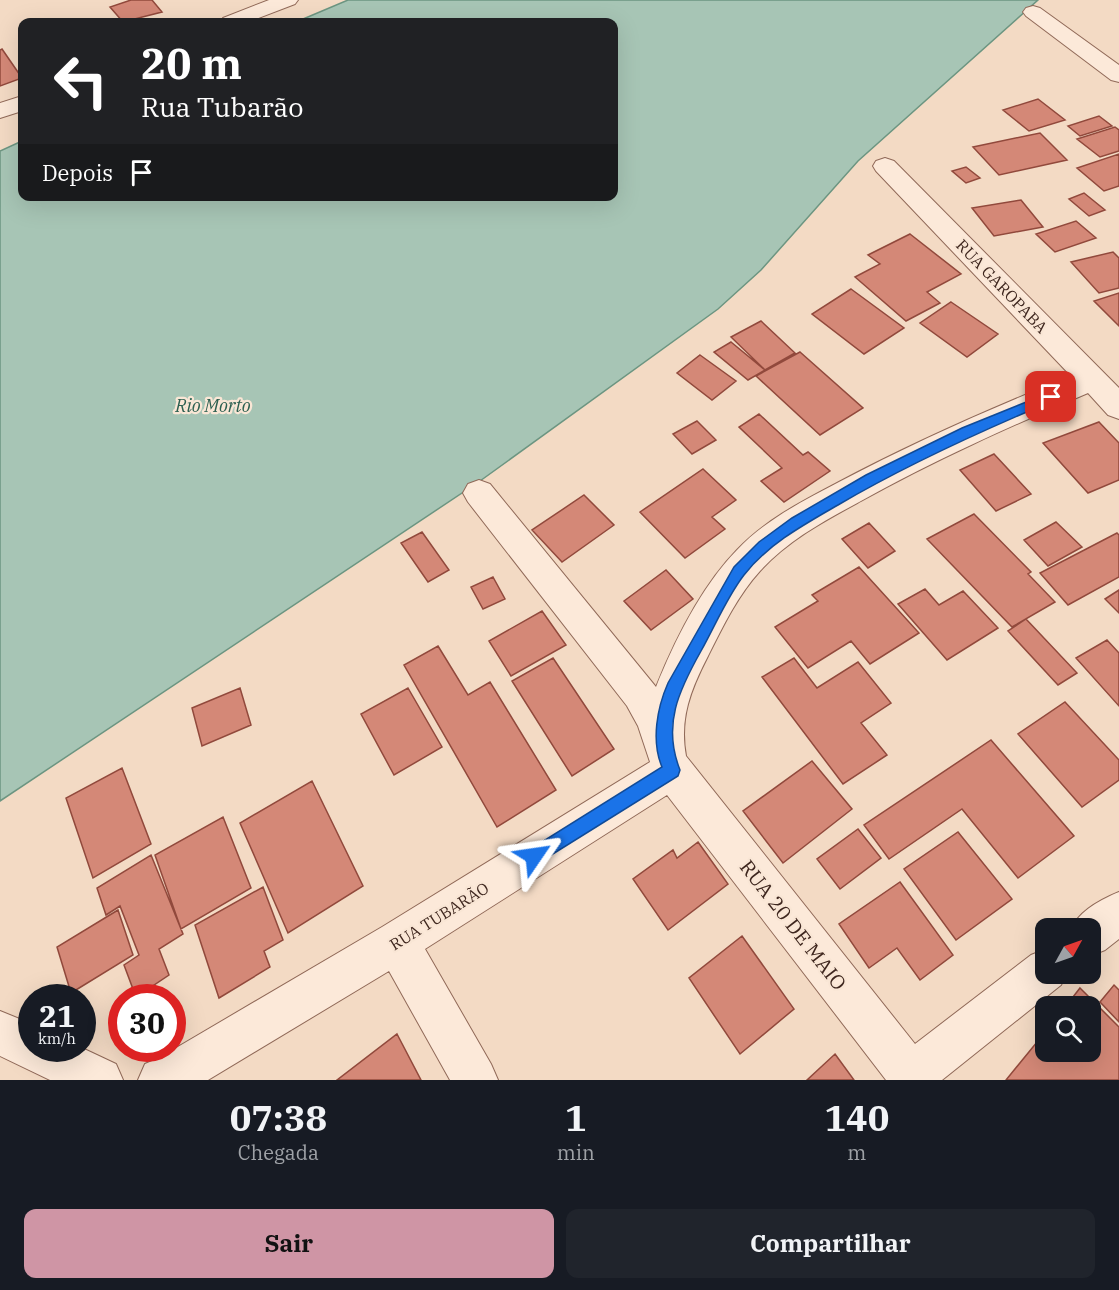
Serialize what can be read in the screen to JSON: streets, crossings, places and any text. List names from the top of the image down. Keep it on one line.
{"streets":{"street":["RUA GAROPABA","RUA TUBARÃO","RUA 20 DE MAIO"]},"crossings":[["RUA TUBARÃO","RUA 20 DE MAIO"]],"water":["Rio Morto"],"north":"top right","page":{"turn":["20 m","Rua Tubarão"],"then":"Depois","speed":"21 km/h","limit":"30","eta":["07:38","Chegada","1","min","140","m"],"buttons":["Sair","Compartilhar"]}}
